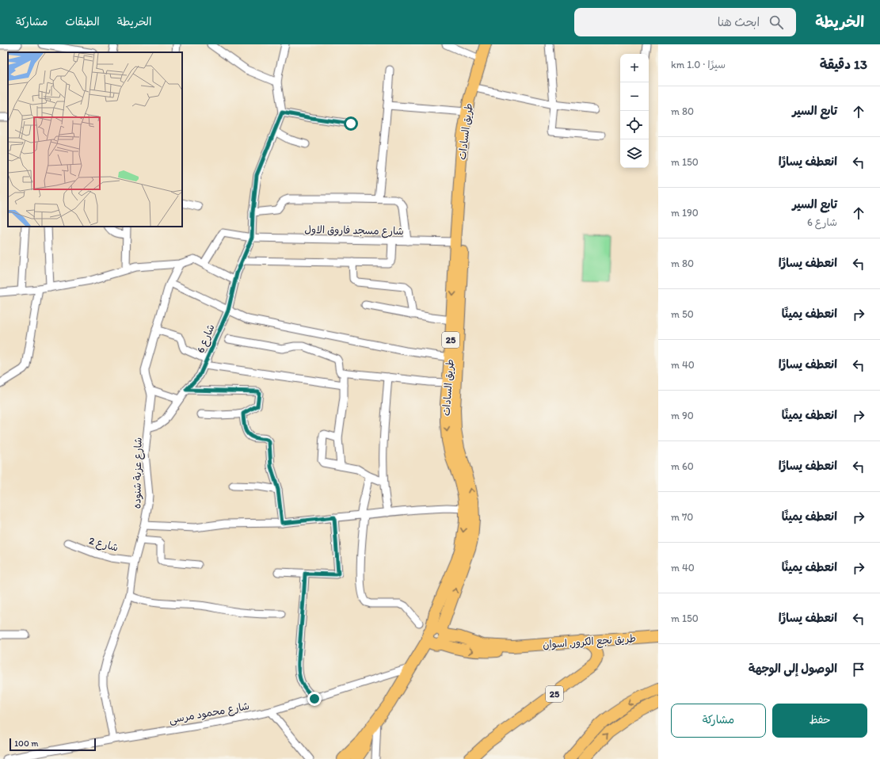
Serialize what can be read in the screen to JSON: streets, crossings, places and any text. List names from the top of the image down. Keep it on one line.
{"streets":{"main road":["طريق السادات","25","طريق نجع الكرور, اسوان"],"street":["شارع مسجد فاروق الاول","شارع 6","شارع عزبة شنوده","شارع 2","شارع محمود مرسى"]},"crossings":[["طريق السادات","شارع مسجد فاروق الاول"],["طريق السادات","25"],["طريق السادات","طريق نجع الكرور, اسوان"],["شارع مسجد فاروق الاول","شارع 6"],["شارع 6","شارع عزبة شنوده"],["25","طريق نجع الكرور, اسوان"],["25","شارع محمود مرسى"],["شارع عزبة شنوده","شارع 2"],["شارع عزبة شنوده","شارع محمود مرسى"]],"scale_bar":"100 m","page":{"header":"الخريطة","search":"ابحث هنا","nav":["الخريطة","الطبقات","مشاركة"],"heading":["13 دقيقة","سيرًا · 1.0 km"],"map_buttons":["+","−"],"list":[["تابع السير","80 m"],["انعطف يسارًا","150 m"],["تابع السير","شارع 6","190 m"],["انعطف يسارًا","80 m"],["انعطف يمينًا","50 m"],["انعطف يسارًا","40 m"],["انعطف يمينًا","90 m"],["انعطف يسارًا","60 m"],["انعطف يمينًا","70 m"],["انعطف يمينًا","40 m"],["انعطف يسارًا","150 m"],"الوصول إلى الوجهة"],"buttons":["حفظ","مشاركة"],"scale":"100 m"}}
